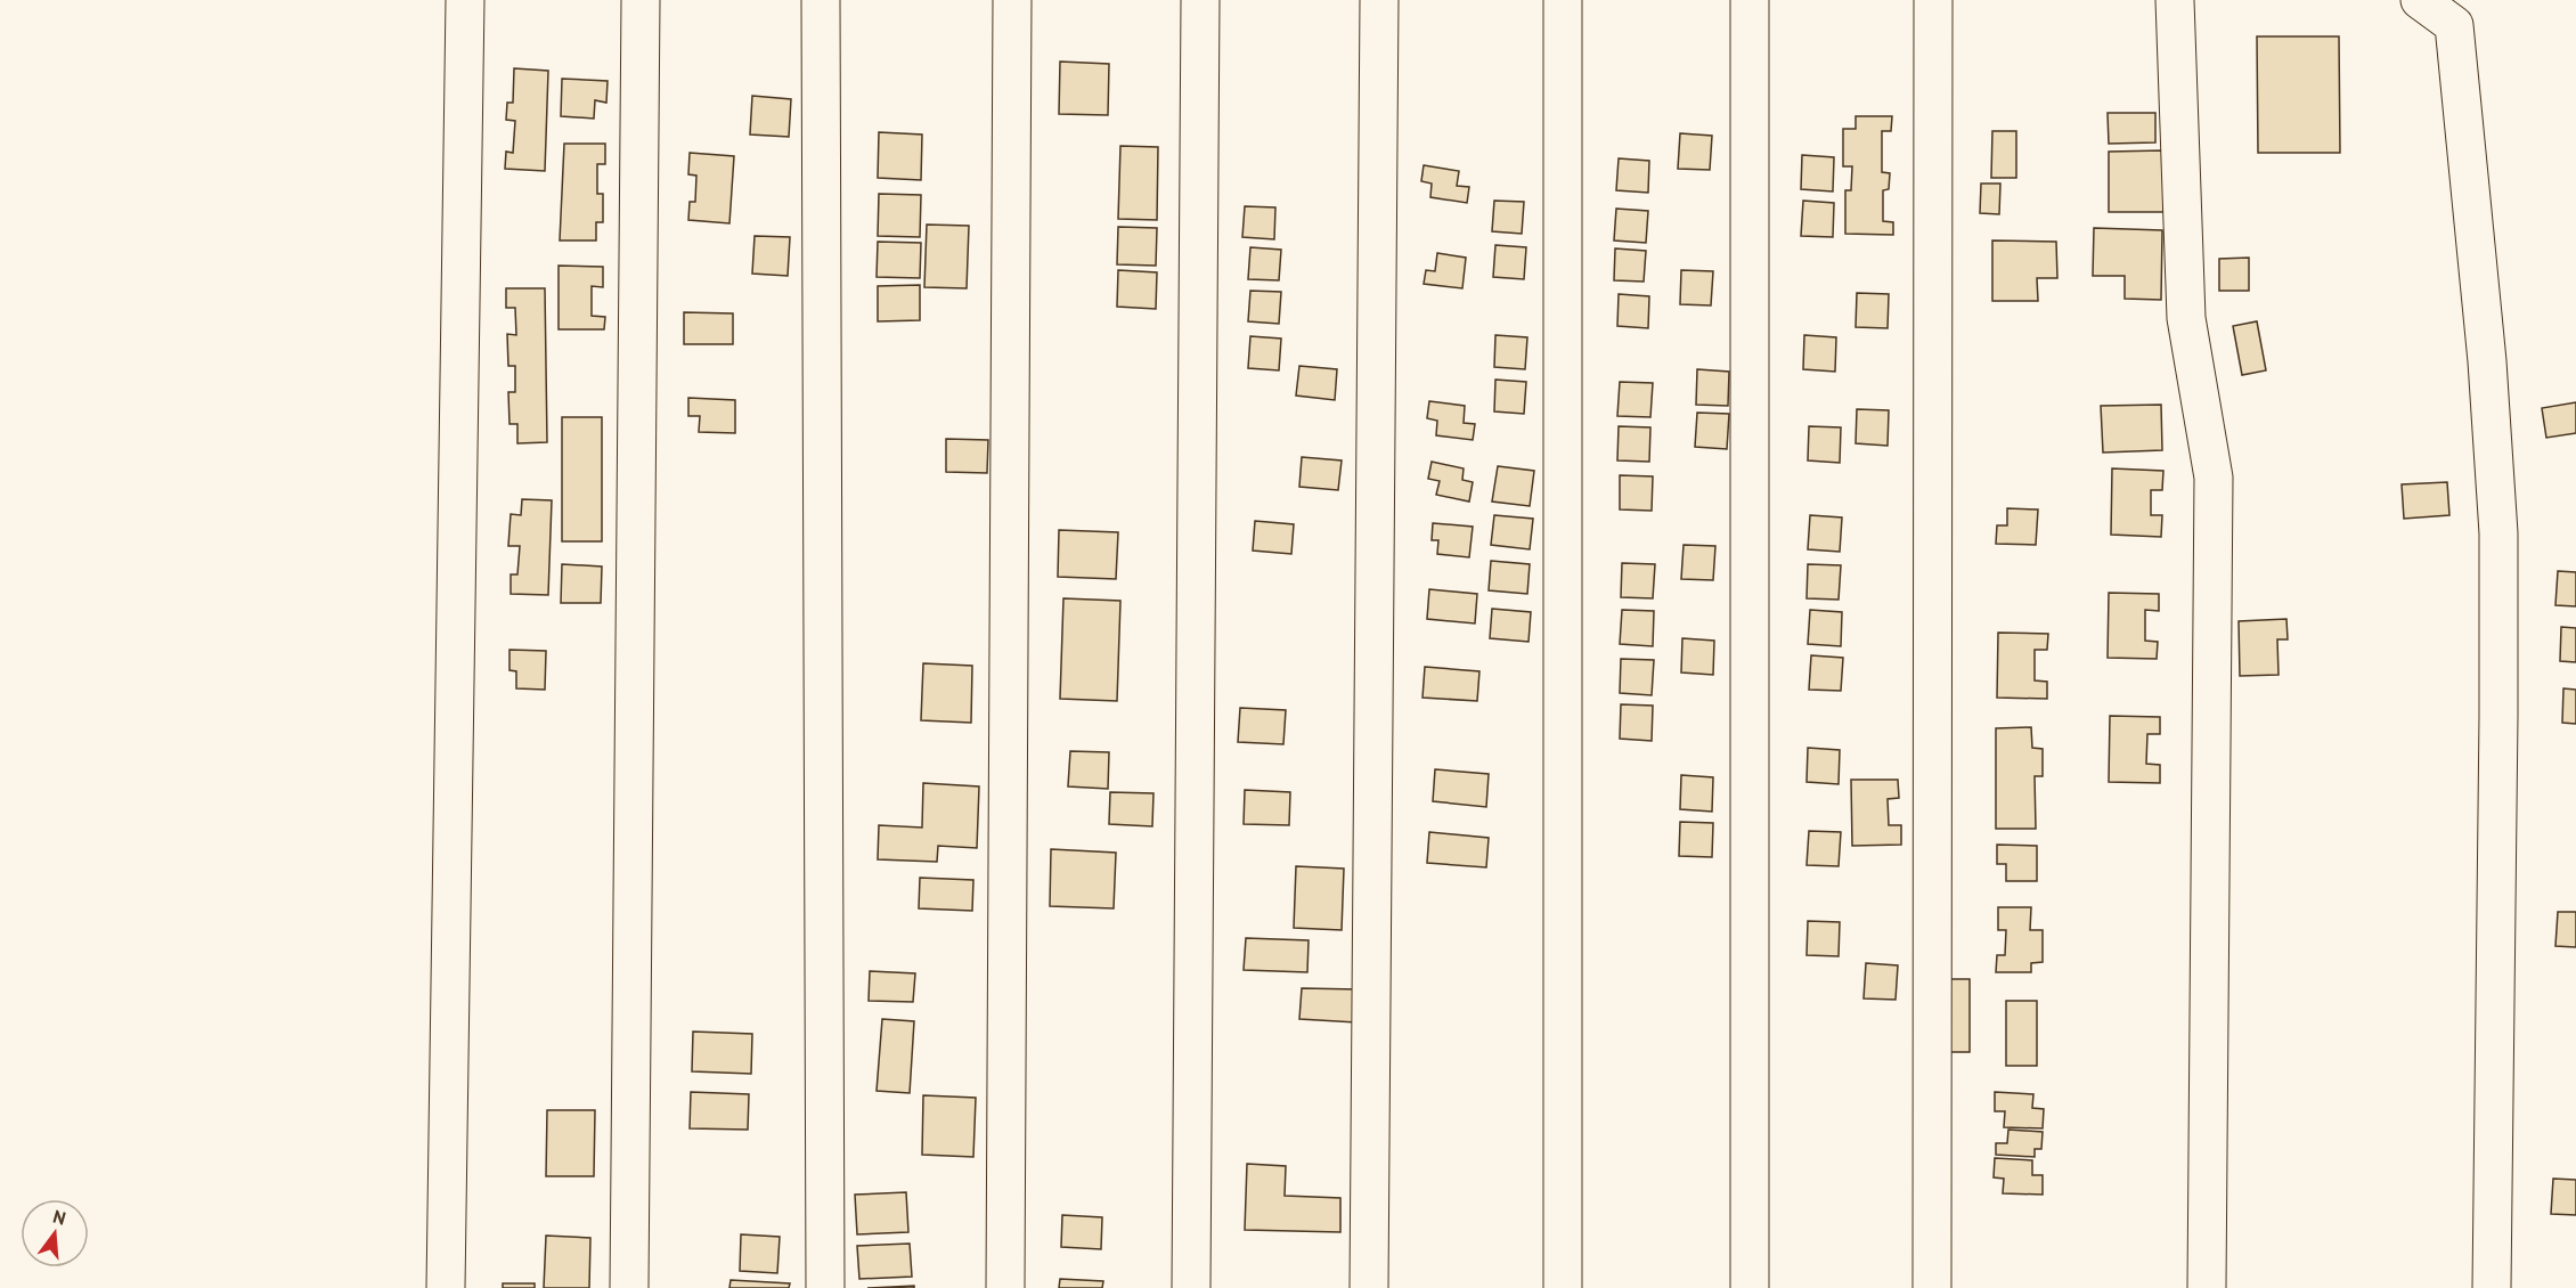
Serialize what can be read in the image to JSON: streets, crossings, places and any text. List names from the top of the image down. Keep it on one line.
{"north":"top"}
